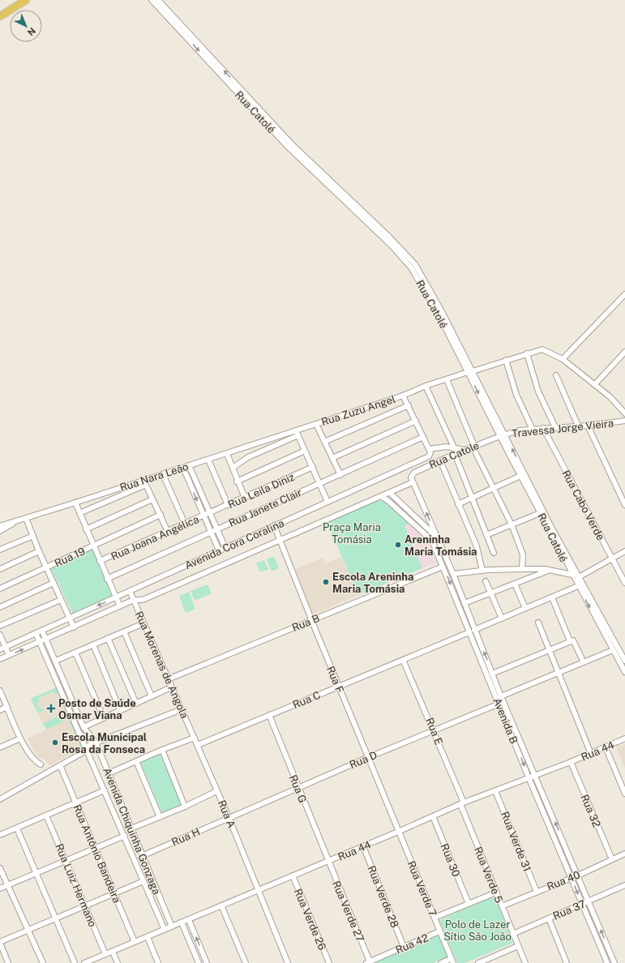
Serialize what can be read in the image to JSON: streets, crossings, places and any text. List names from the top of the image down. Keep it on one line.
{"streets":{"street":["Rua Catolé","Rua Zuzu Angel","Travessa Jorge Vieira","Rua Catole","Rua Nara Leão","Rua Leila Diniz","Rua Cabo Verde","Rua Janete Clair","Rua Joana Angélica","Avenida Cora Coralina","Rua 19","Rua B","Rua Morenas de Angola","Rua F","Rua C","Avenida B","Rua E","Rua 44","Rua D","Rua G","Rua 32","Rua A","Avenida Chiquinha Gonzaga","Rua H","Rua Verde 31","Rua Antônio Bandeira","Rua 30","Rua Verde 5","Rua 40","Rua Luiz Hermano","Rua Verde 7","Rua Verde 28","Rua 37","Rua Verde 27","Rua Verde 26","Rua 42"]},"crossings":[["Rua Catolé","Travessa Jorge Vieira"],["Rua Catolé","Rua Catole"],["Rua Catolé","Rua C"],["Rua Zuzu Angel","Rua Nara Leão"],["Rua Zuzu Angel","Rua Janete Clair"],["Rua Zuzu Angel","Avenida Cora Coralina"],["Travessa Jorge Vieira","Rua Catole"],["Travessa Jorge Vieira","Rua Cabo Verde"],["Rua Catole","Avenida Cora Coralina"],["Rua Catole","Avenida B"],["Rua Leila Diniz","Rua Joana Angélica"],["Avenida Cora Coralina","Rua Morenas de Angola"],["Avenida Cora Coralina","Rua F"],["Avenida Cora Coralina","Avenida B"],["Avenida Cora Coralina","Avenida Chiquinha Gonzaga"],["Rua B","Rua Morenas de Angola"],["Rua B","Rua F"],["Rua B","Avenida B"],["Rua Morenas de Angola","Rua A"],["Rua F","Rua C"],["Rua F","Rua 44"],["Rua F","Rua D"],["Rua F","Rua Verde 7"],["Rua C","Avenida B"],["Rua C","Rua E"],["Rua C","Rua G"],["Rua C","Rua A"],["Avenida B","Rua 44"],["Avenida B","Rua D"],["Avenida B","Rua 40"],["Avenida B","Rua 37"],["Rua E","Rua 44"],["Rua E","Rua D"],["Rua E","Rua Verde 5"],["Rua 44","Rua G"],["Rua 44","Rua 32"],["Rua 44","Rua A"],["Rua 44","Avenida Chiquinha Gonzaga"],["Rua 44","Rua Verde 31"],["Rua 44","Rua Antônio Bandeira"],["Rua 44","Rua 30"],["Rua 44","Rua Verde 5"],["Rua 44","Rua Luiz Hermano"],["Rua 44","Rua Verde 7"],["Rua 44","Rua Verde 28"],["Rua 44","Rua Verde 27"],["Rua 44","Rua Verde 26"],["Rua D","Rua G"],["Rua D","Rua A"],["Rua D","Rua H"],["Rua G","Rua Verde 27"],["Rua 32","Rua 40"],["Rua A","Rua H"],["Avenida Chiquinha Gonzaga","Rua H"],["Rua Verde 31","Rua 40"],["Rua Verde 5","Rua 40"],["Rua Verde 5","Rua 37"],["Rua Verde 7","Rua 42"],["Rua Verde 28","Rua 42"],["Rua Verde 27","Rua 42"]],"parks":["Praça Maria Tomásia","Polo de Lazer Sítio São João"],"places":{"other":["Areninha Maria Tomásia","Escola Areninha Maria Tomásia","Escola Municipal Rosa da Fonseca"],"health":["Posto de Saúde Osmar Viana"]},"north":"bottom right"}
